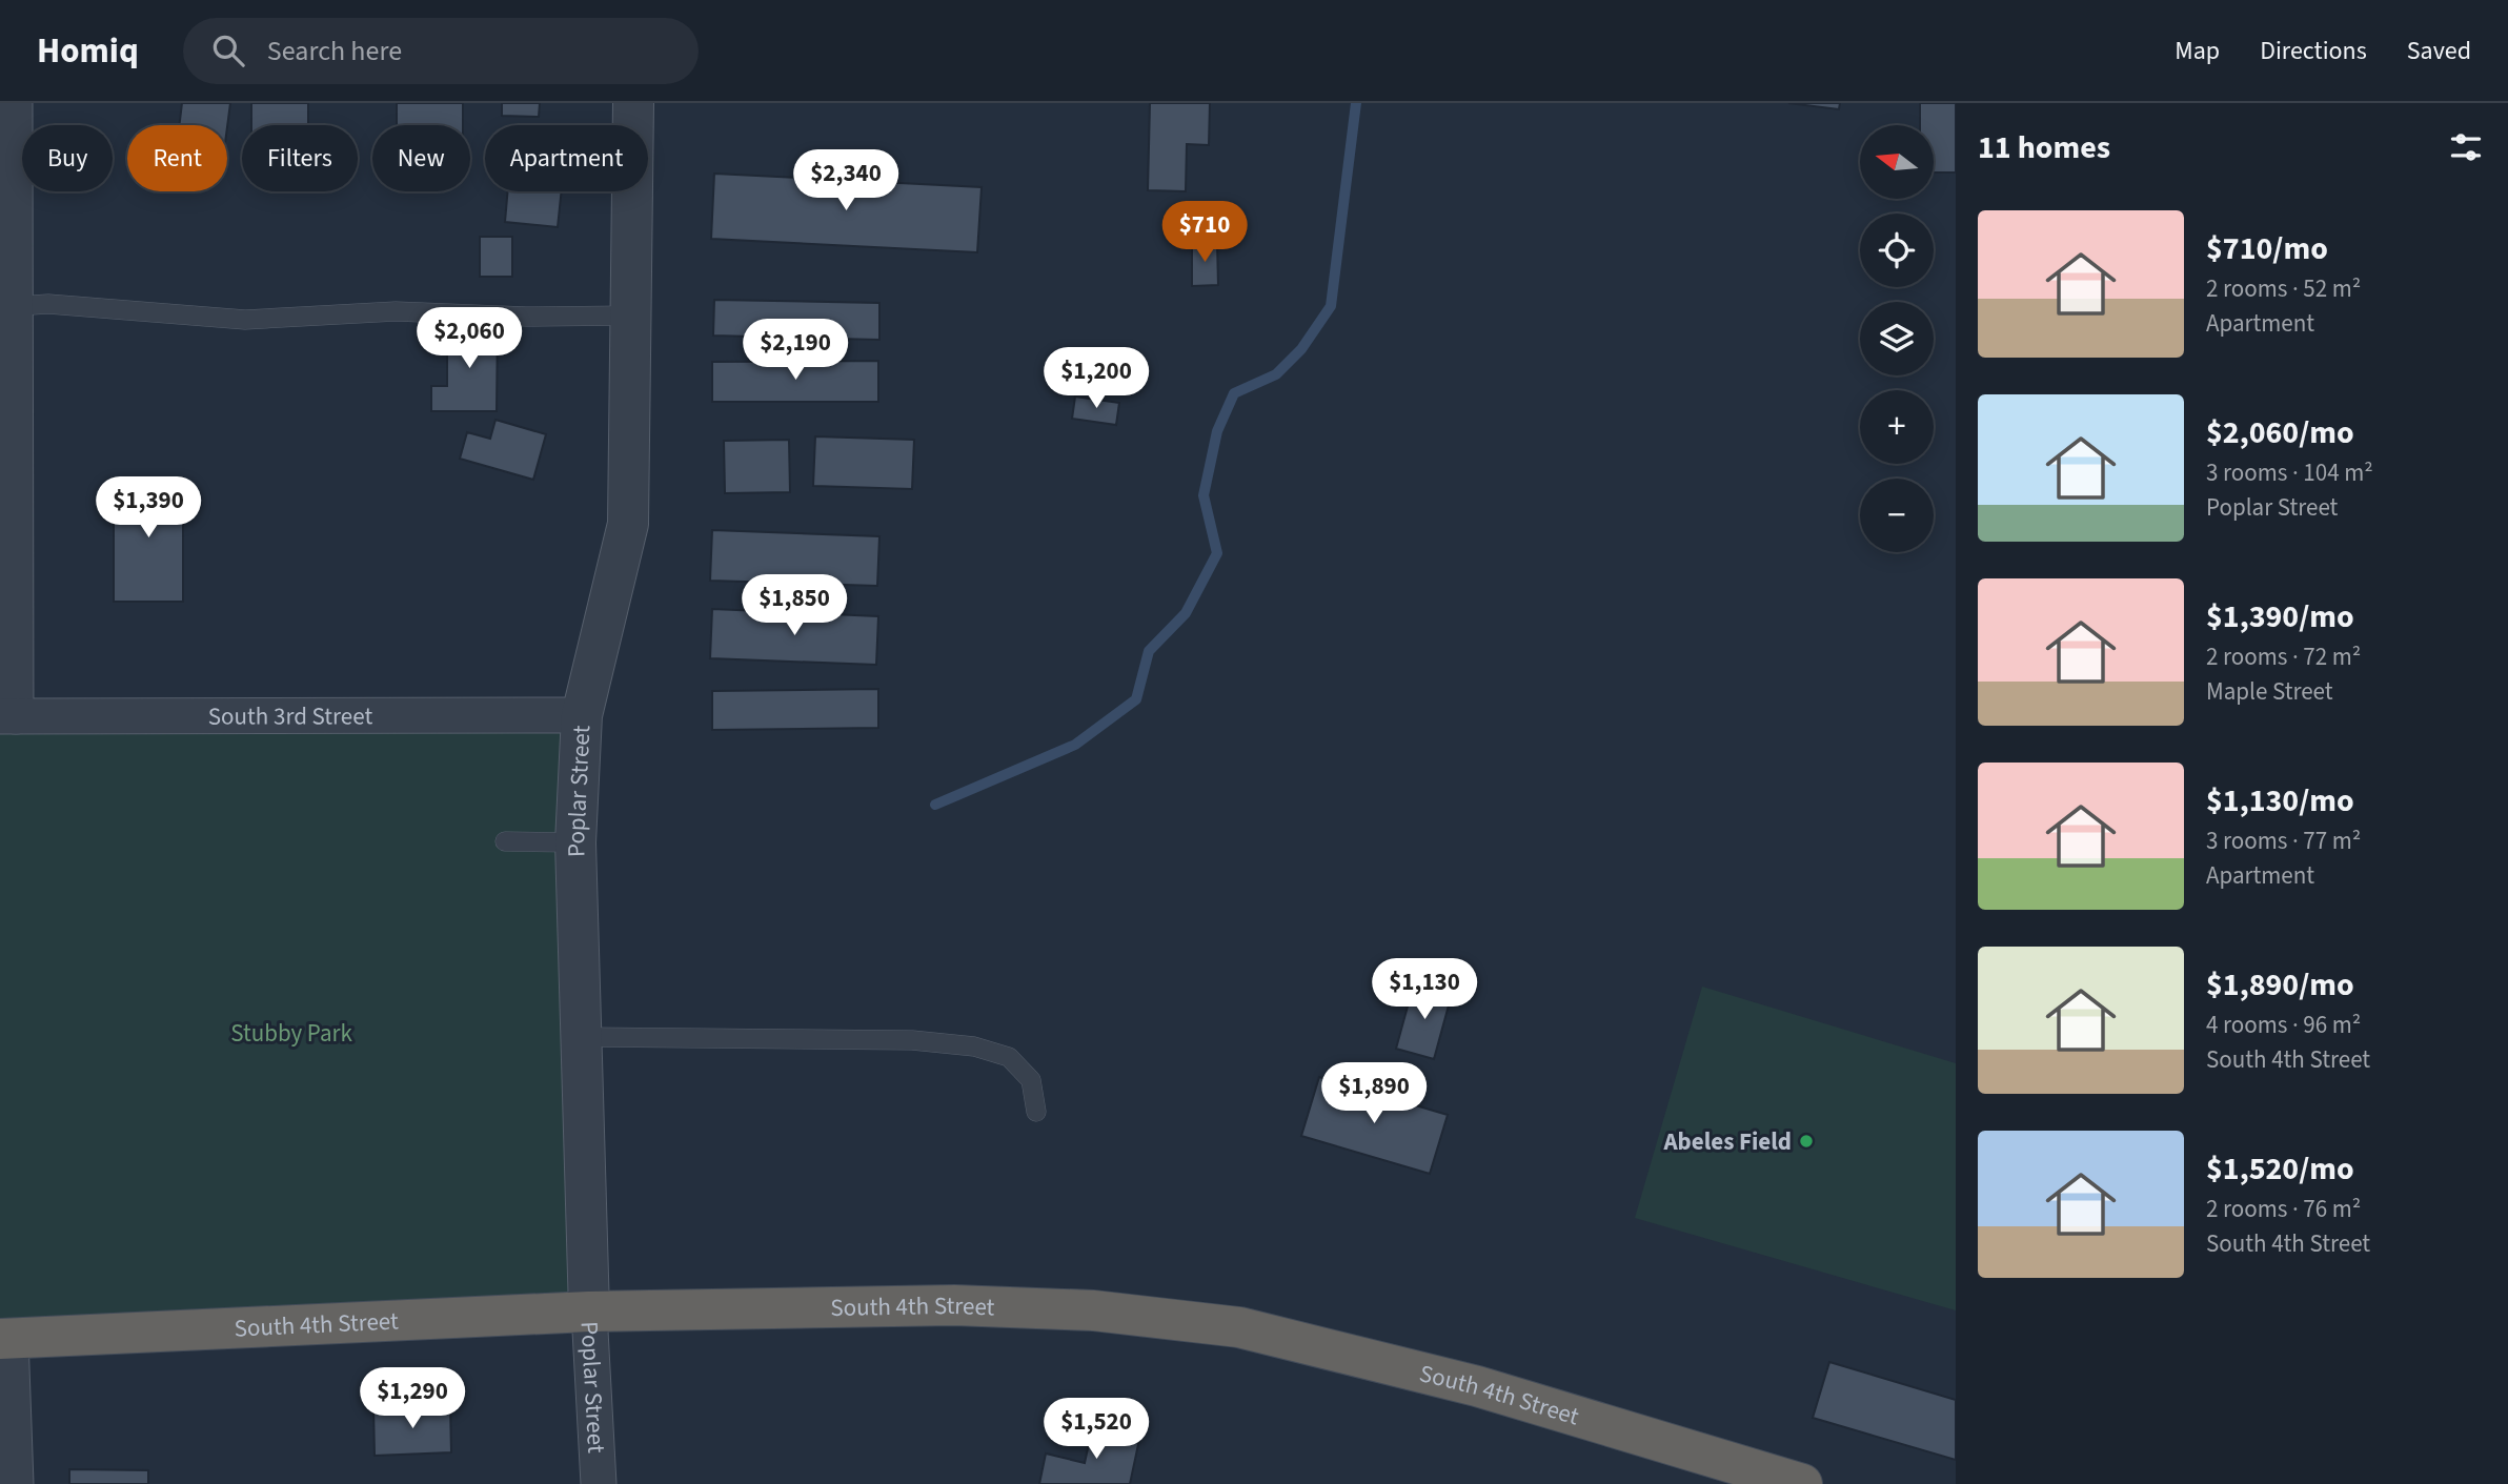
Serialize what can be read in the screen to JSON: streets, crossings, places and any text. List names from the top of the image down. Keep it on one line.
{"streets":{"highway":["South 4th Street"],"street":["South 3rd Street","Poplar Street"]},"crossings":[["South 3rd Street","Poplar Street"],["Poplar Street","South 4th Street"]],"parks":["Stubby Park"],"places":["Abeles Field"],"north":"left","page":{"header":"Homiq","search":"Search here","nav":["Map","Directions","Saved"],"heading":"11 homes","map_buttons":["+","−"],"chip":["Buy","Rent","Filters","New","Apartment"],"price":["$2,340","$710","$2,060","$2,190","$1,200","$1,390","$1,850","$1,130","$1,890","$1,290","$1,520"],"list":[{"name":"$710/mo","note":"2 rooms · 52 m² · Apartment"},{"name":"$2,060/mo","note":"3 rooms · 104 m² · Poplar Street"},{"name":"$1,390/mo","note":"2 rooms · 72 m² · Maple Street"},{"name":"$1,130/mo","note":"3 rooms · 77 m² · Apartment"},{"name":"$1,890/mo","note":"4 rooms · 96 m² · South 4th Street"},{"name":"$1,520/mo","note":"2 rooms · 76 m² · South 4th Street"}]}}
